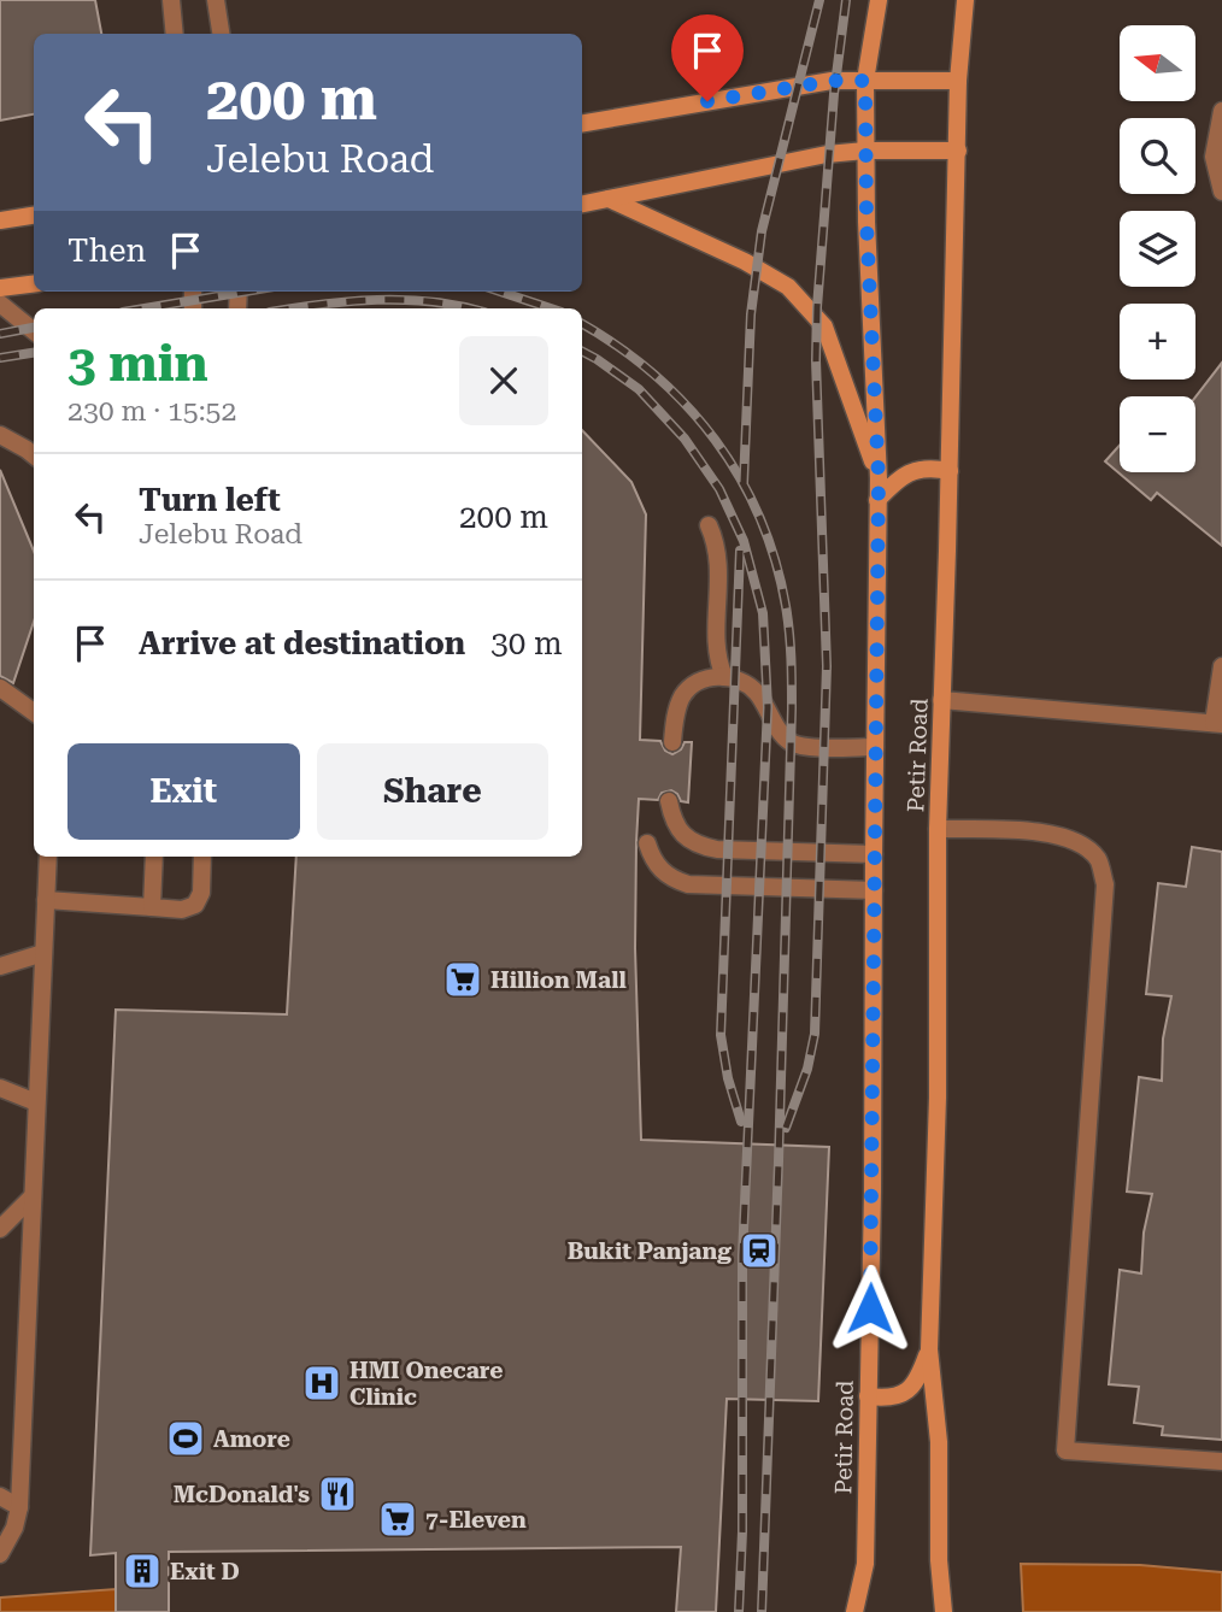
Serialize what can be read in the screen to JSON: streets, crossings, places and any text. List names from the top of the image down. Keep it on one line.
{"streets":{"main road":["Petir Road"]},"places":{"supermarket":["Hillion Mall","7-Eleven"],"station":["Bukit Panjang"],"hospital":["HMI Onecare Clinic"],"sports":["Amore"],"restaurant":["McDonald's"],"building":["Exit D"]},"north":"left","page":{"map_buttons":["+","−"],"turn":["200 m","Jelebu Road"],"then":"Then","heading":["3 min","230 m · 15:52"],"list":[{"name":"Turn left","note":"Jelebu Road","value":"200 m"},{"name":"Arrive at destination","value":"30 m"}],"buttons":["Exit","Share"]}}
